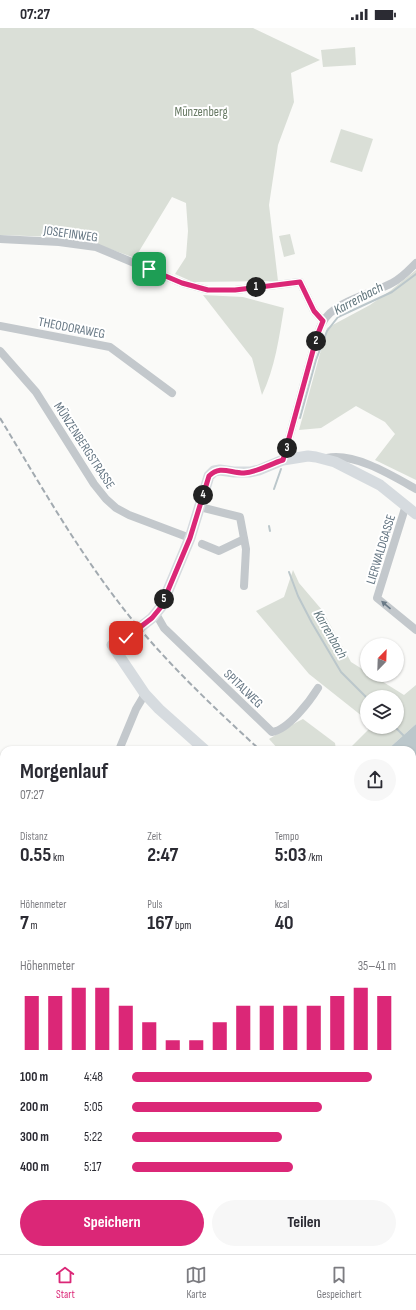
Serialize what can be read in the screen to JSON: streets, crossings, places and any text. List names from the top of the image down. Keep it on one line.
{"streets":{"street":["JOSEFINWEG","THEODORAWEG","MÜNZENBERGSTRASSE","LIERWALDGASSE","SPITALWEG"]},"one_way":["LIERWALDGASSE"],"water":["Karrenbach"],"parks":["Münzenberg"],"north":"top right","page":{"status":"07:27","pins":["1","2","3","4","5"],"heading":["Morgenlauf","07:27"],"stats":[["Distanz","0.55 km"],["Zeit","2:47"],["Tempo","5:03 /km"],["Höhenmeter","7 m"],["Puls","167 bpm"],["kcal","40"]],"chart":["Höhenmeter","35–41 m"],"list":[{"name":"100 m","note":"4:48"},{"name":"200 m","note":"5:05"},{"name":"300 m","note":"5:22"},{"name":"400 m","note":"5:17"}],"buttons":["Speichern","Teilen"],"tabs":["Start","Karte","Gespeichert"]}}
